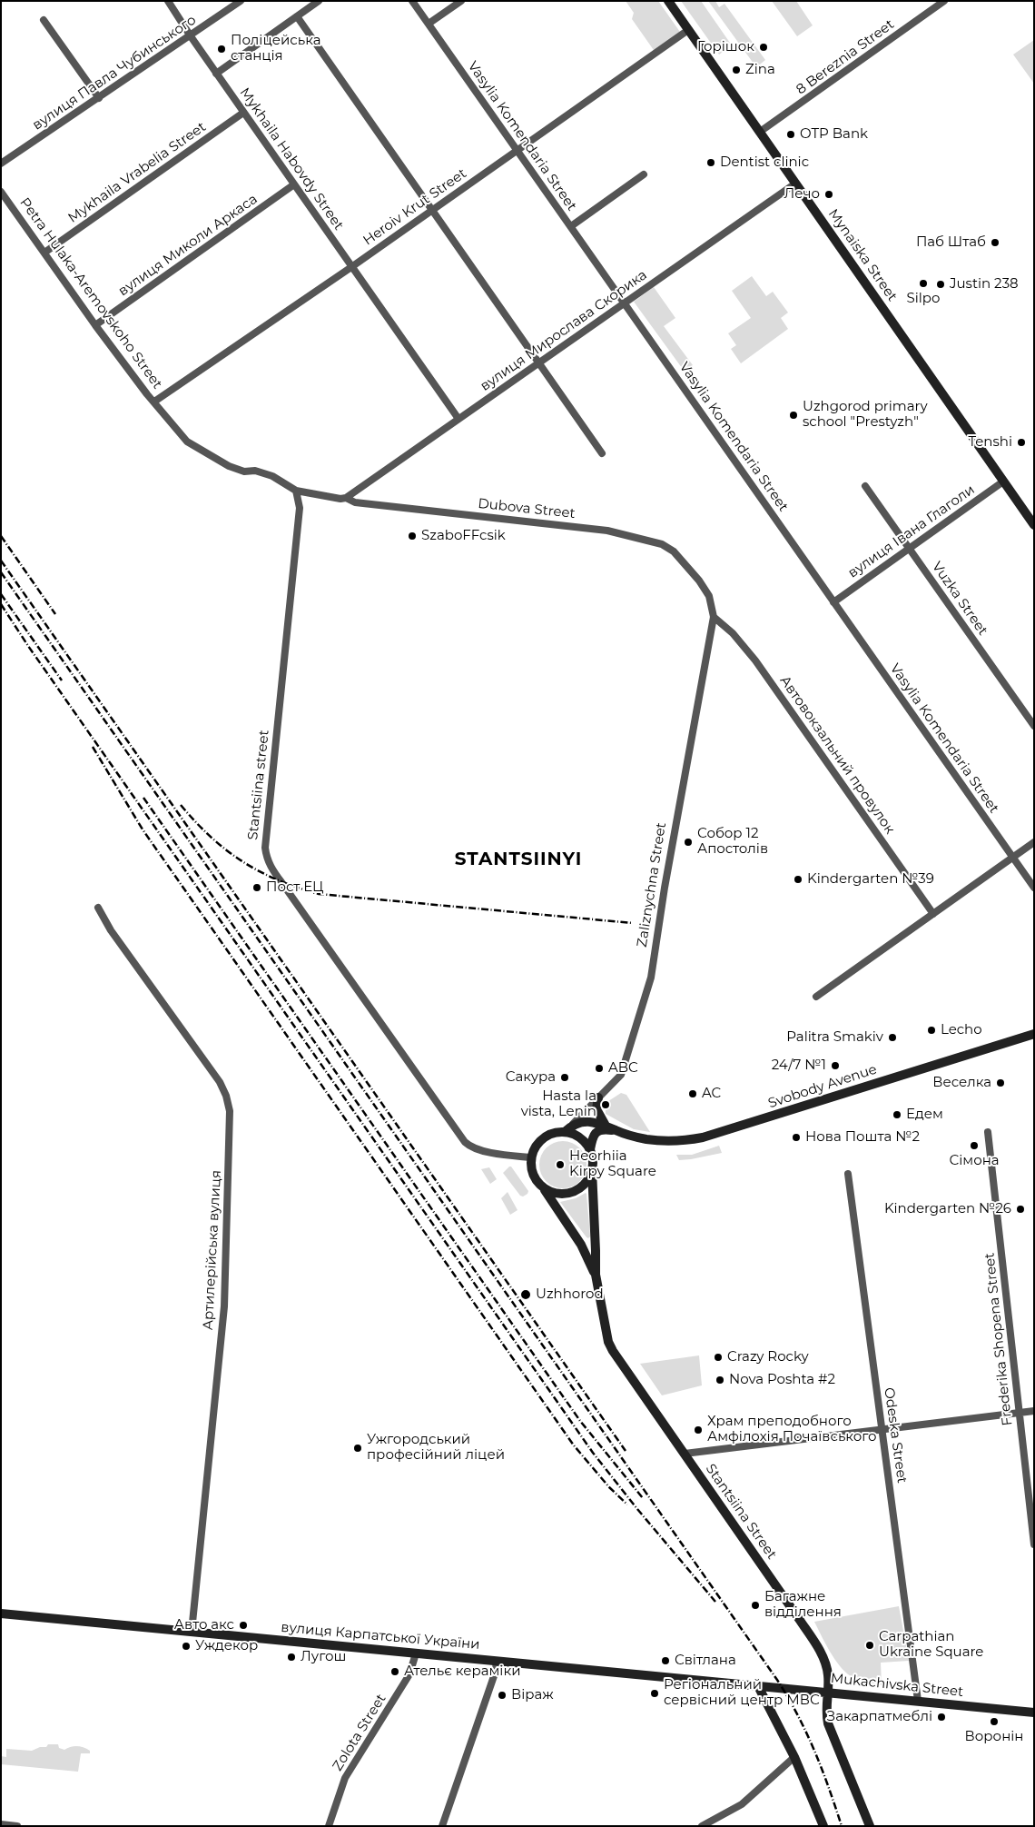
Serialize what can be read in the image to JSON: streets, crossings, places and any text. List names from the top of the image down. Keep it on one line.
{"streets":{"main road":["Mynaiska Street","Zaliznychna Street","Svobody Avenue","Stantsiina Street","вулиця Карпатської України","Mukachivska Street"],"street":["8 Bereznia Street","вулиця Павла Чубинського","Vasylia Komendaria Street","Mykhaila Habovdy Street","Mykhaila Vrabelia Street","Heroiv Krut Street","вулиця Миколи Аркаса","Petra Hulaka-Aremovskoho Street","вулиця Мирослава Скорика","Dubova Street","вулиця Івана Глаголи","Vuzka Street","Автовокзальний провулок","Stantsiina street","Артилерійська вулиця","Frederika Shopena Street","Odeska Street","Zolota Street"]},"crossings":[["8 Bereznia Street","Mynaiska Street"],["вулиця Павла Чубинського","Mykhaila Habovdy Street"],["Vasylia Komendaria Street","Heroiv Krut Street"],["Vasylia Komendaria Street","вулиця Мирослава Скорика"],["Vasylia Komendaria Street","вулиця Івана Глаголи"],["Mykhaila Habovdy Street","Mykhaila Vrabelia Street"],["Mykhaila Habovdy Street","Heroiv Krut Street"],["Mykhaila Habovdy Street","вулиця Миколи Аркаса"],["Mykhaila Habovdy Street","вулиця Мирослава Скорика"],["Mykhaila Vrabelia Street","Petra Hulaka-Aremovskoho Street"],["Heroiv Krut Street","Mynaiska Street"],["Heroiv Krut Street","Petra Hulaka-Aremovskoho Street"],["вулиця Миколи Аркаса","Petra Hulaka-Aremovskoho Street"],["Mynaiska Street","вулиця Мирослава Скорика"],["Mynaiska Street","вулиця Івана Глаголи"],["Petra Hulaka-Aremovskoho Street","Dubova Street"],["Petra Hulaka-Aremovskoho Street","Stantsiina street"],["вулиця Мирослава Скорика","Dubova Street"],["Dubova Street","Автовокзальний провулок"],["Dubova Street","Stantsiina street"],["Dubova Street","Zaliznychna Street"],["вулиця Івана Глаголи","Vuzka Street"],["Автовокзальний провулок","Zaliznychna Street"],["Stantsiina street","Zaliznychna Street"],["Stantsiina street","Svobody Avenue"],["Stantsiina street","Stantsiina Street"],["Zaliznychna Street","Svobody Avenue"],["Zaliznychna Street","Stantsiina Street"],["Svobody Avenue","Stantsiina Street"],["Артилерійська вулиця","вулиця Карпатської України"],["Odeska Street","Mukachivska Street"],["Stantsiina Street","Mukachivska Street"],["вулиця Карпатської України","Mukachivska Street"],["вулиця Карпатської України","Zolota Street"]],"districts":["STANTSIINYI"],"places":["Горішок","Поліцейська станція","Zina","OTP Bank","Dentist clinic","Лечо","Паб Штаб","Silpo","Justin 238","Uzhgorod primary school \"Prestyzh\"","Tenshi","SzaboFFcsik","Собор 12 Апостолів","Kindergarten №39","Пост ЕЦ","Lecho","Palitra Smakiv","24/7 №1","ABC","Сакура","Веселка","AC","Hasta la vista, Lenin","Едем","Нова Пошта №2","Сімона","Heorhiia Kirpy Square","Kindergarten №26","Uzhhorod","Crazy Rocky","Nova Poshta #2","Храм преподобного Амфілохія Почаївського","Ужгородський професійний ліцей","Багажне відділення","Авто акс","Carpathian Ukraine Square","Уждекор","Лугош","Світлана","Ательє кераміки","Регіональний сервісний центр МВС","Віраж","Закарпатмеблі","Воронін"]}
